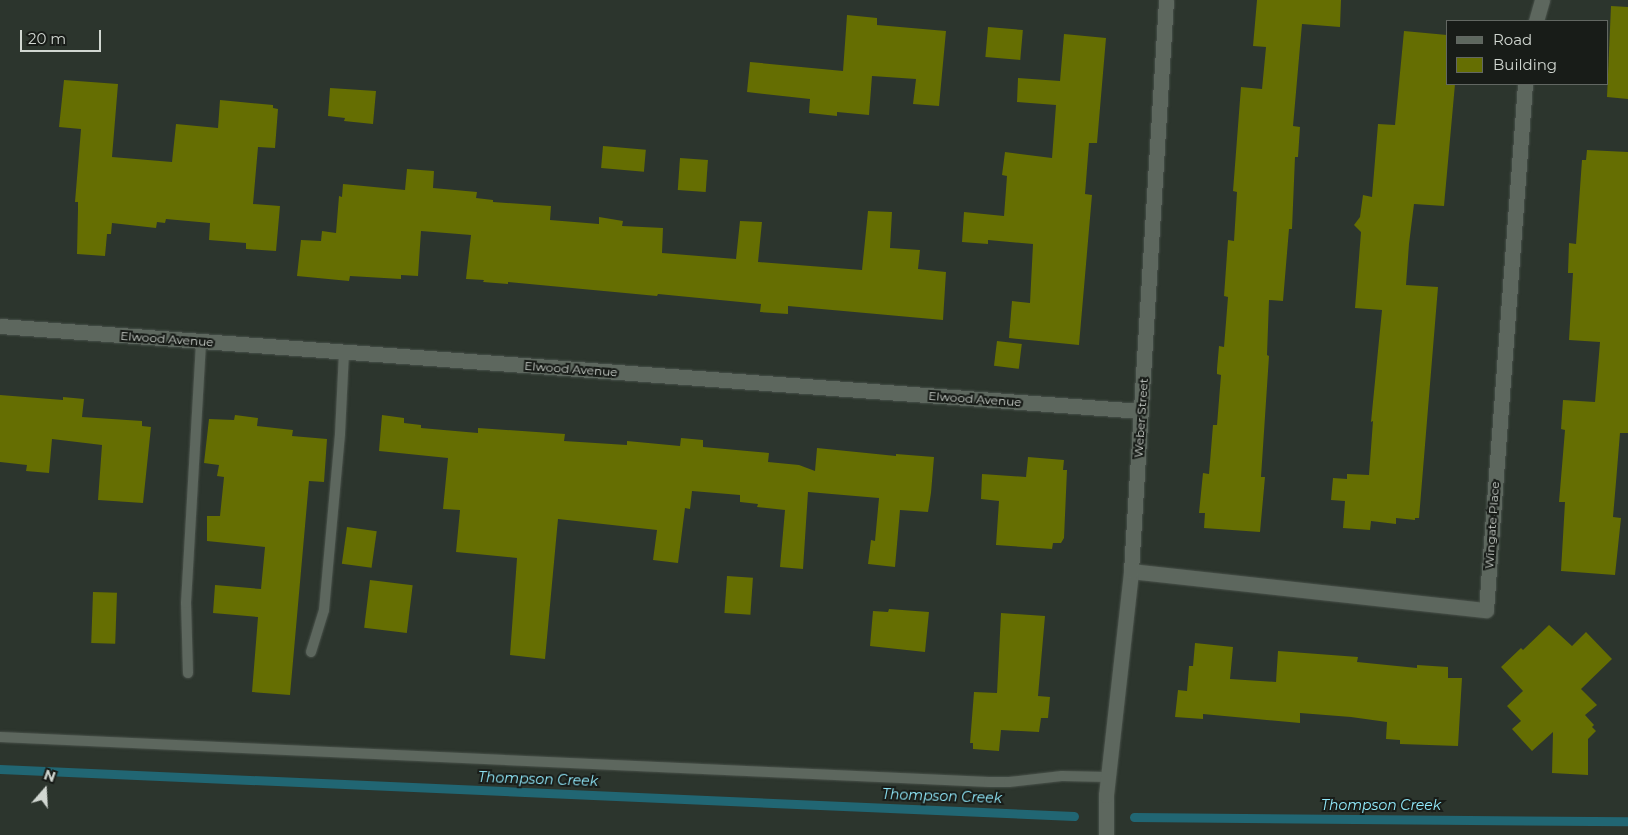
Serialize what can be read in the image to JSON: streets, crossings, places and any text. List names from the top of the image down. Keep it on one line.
{"streets":{"street":["Elwood Avenue","Weber Street","Wingate Place"]},"crossings":[["Elwood Avenue","Weber Street"],["Weber Street","Wingate Place"]],"water":["Thompson Creek"],"legend":["Road","Building"],"scale_bar":"20 m","north":"top"}
